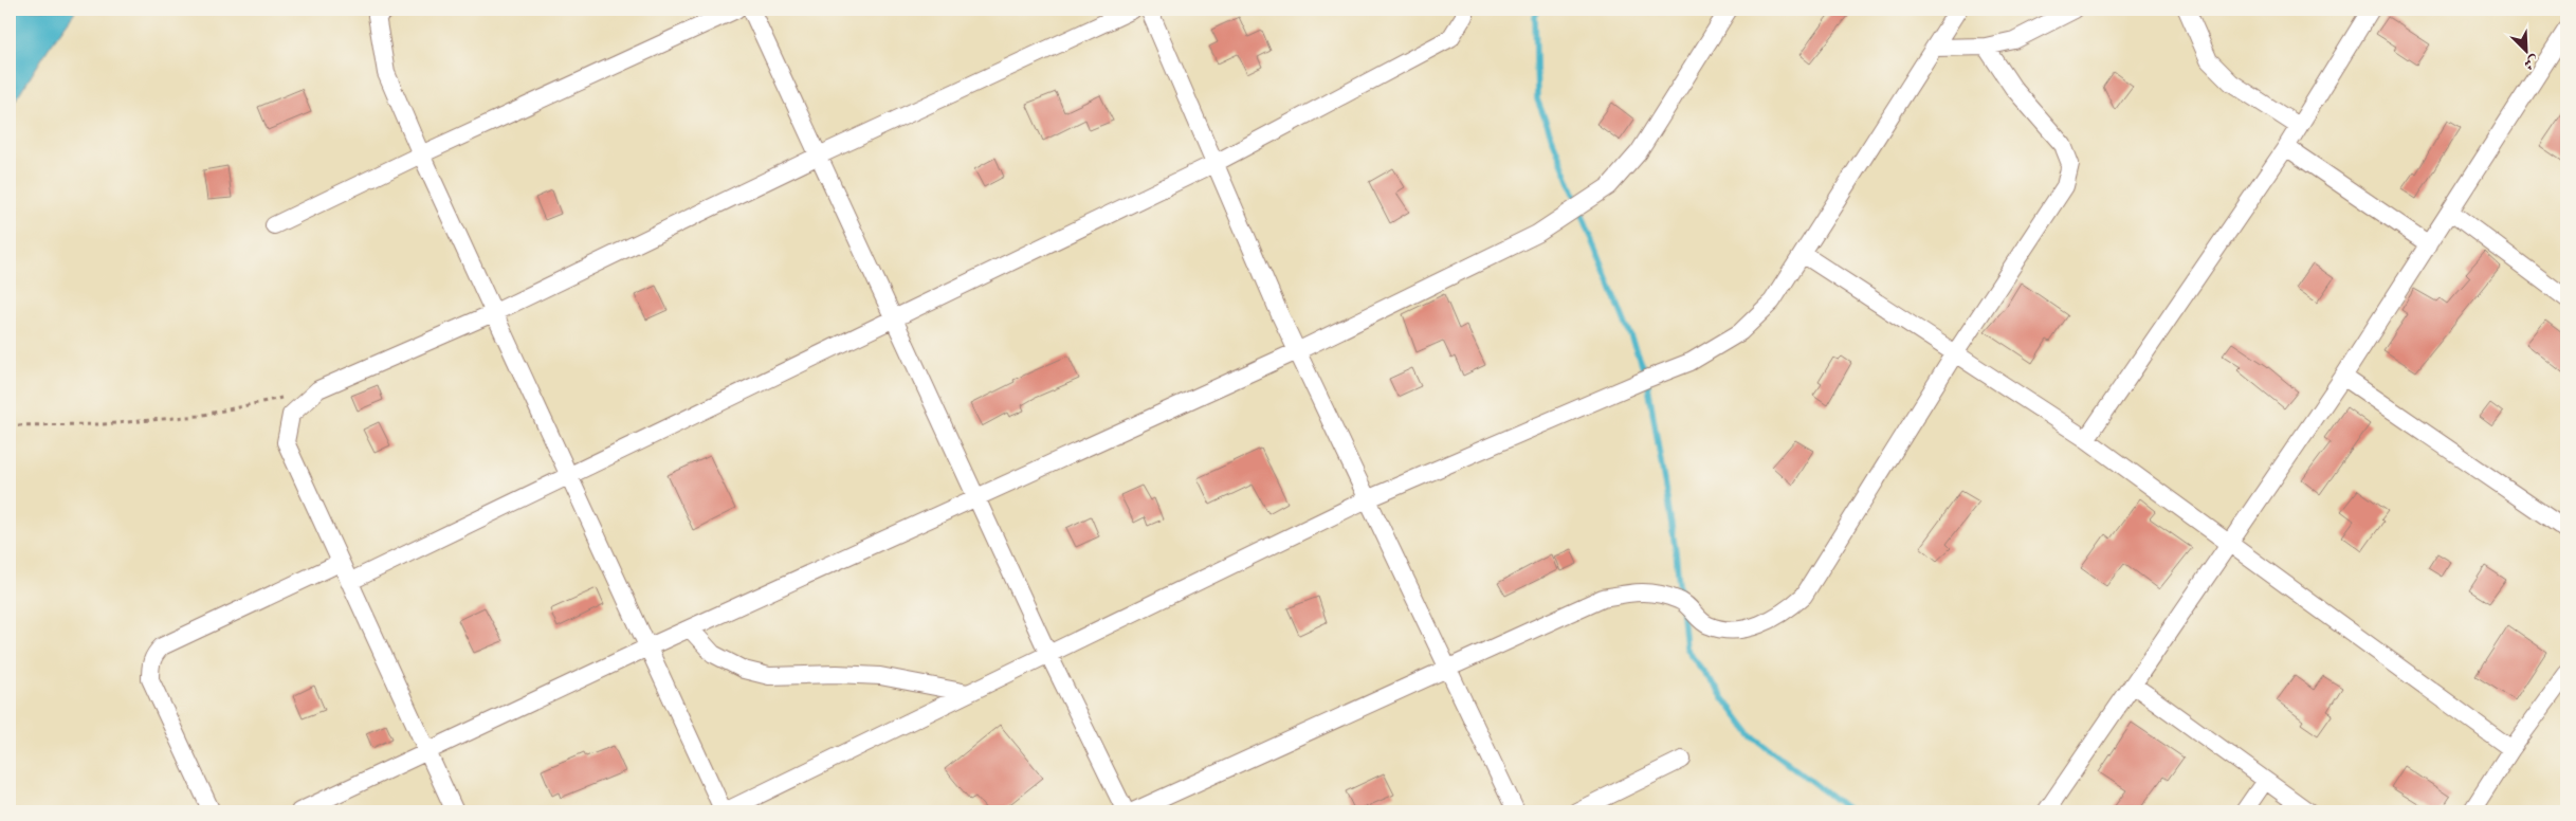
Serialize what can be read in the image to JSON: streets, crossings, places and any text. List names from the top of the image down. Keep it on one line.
{"north":"bottom right"}
